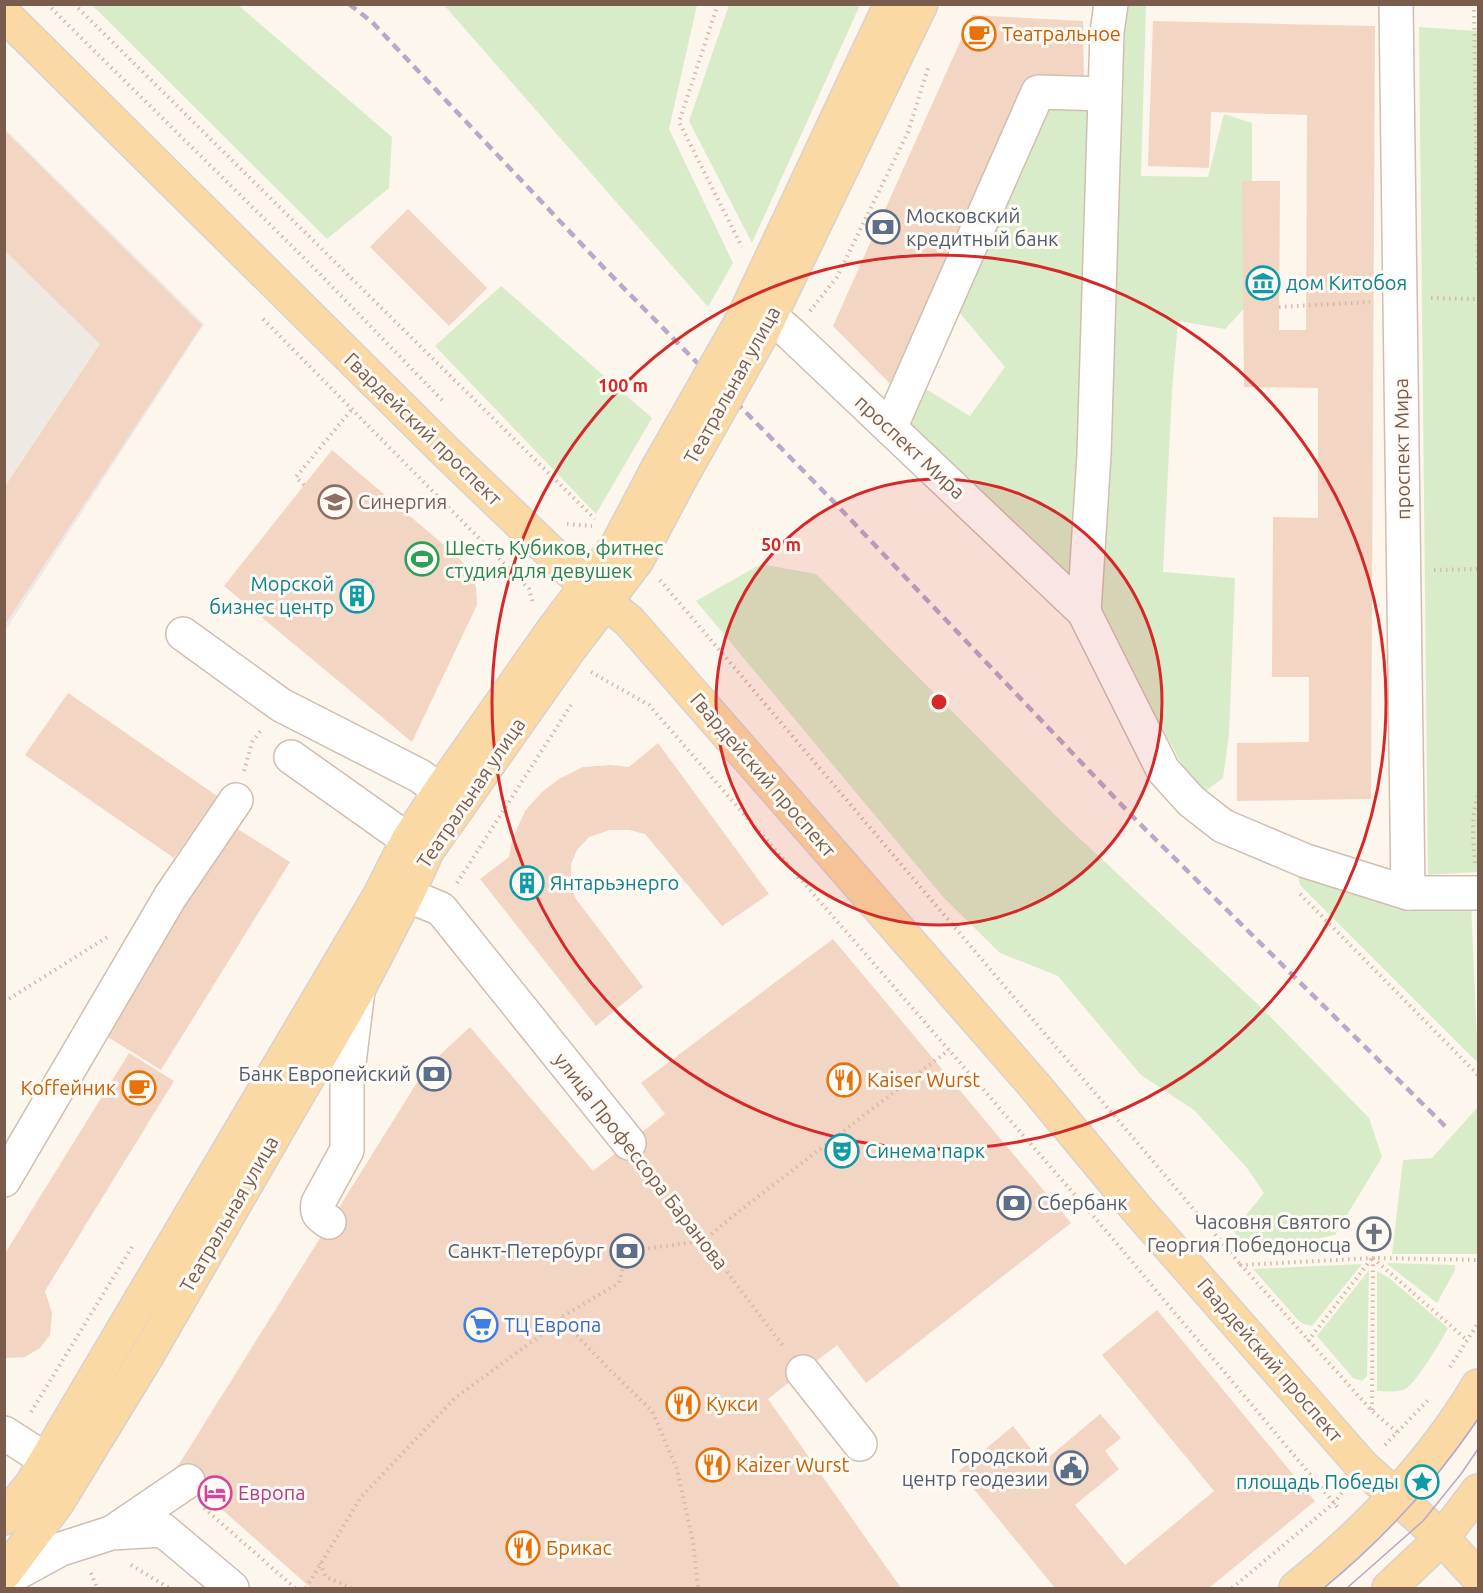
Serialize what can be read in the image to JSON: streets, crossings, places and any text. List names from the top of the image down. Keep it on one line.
{"streets":{"main road":["Театральная улица","Гвардейский проспект"],"street":["проспект Мира","улица Профессора Баранова"]},"crossings":[["Театральная улица","Гвардейский проспект"],["Театральная улица","проспект Мира"],["Театральная улица","улица Профессора Баранова"]],"places":{"cafe":["Театральное","Коffейник"],"bank":["Московский кредитный банк","Банк Европейский","Сбербанк","Санкт-Петербург"],"museum":["дом Китобоя"],"school or university":["Синергия"],"sports":["Шесть Кубиков, фитнес студия для девушек"],"building":["Морской бизнес центр","Янтарьэнерго"],"restaurant":["Kaiser Wurst","Кукси","Kaizer Wurst","Брикас"],"theatre":["Синема парк"],"church":["Часовня Святого Георгия Победоносца"],"supermarket":["ТЦ Европа"],"public building":["Городской центр геодезии"],"place":["площадь Победы"],"hotel":["Европа"]},"rings":["100 m","50 m"]}
